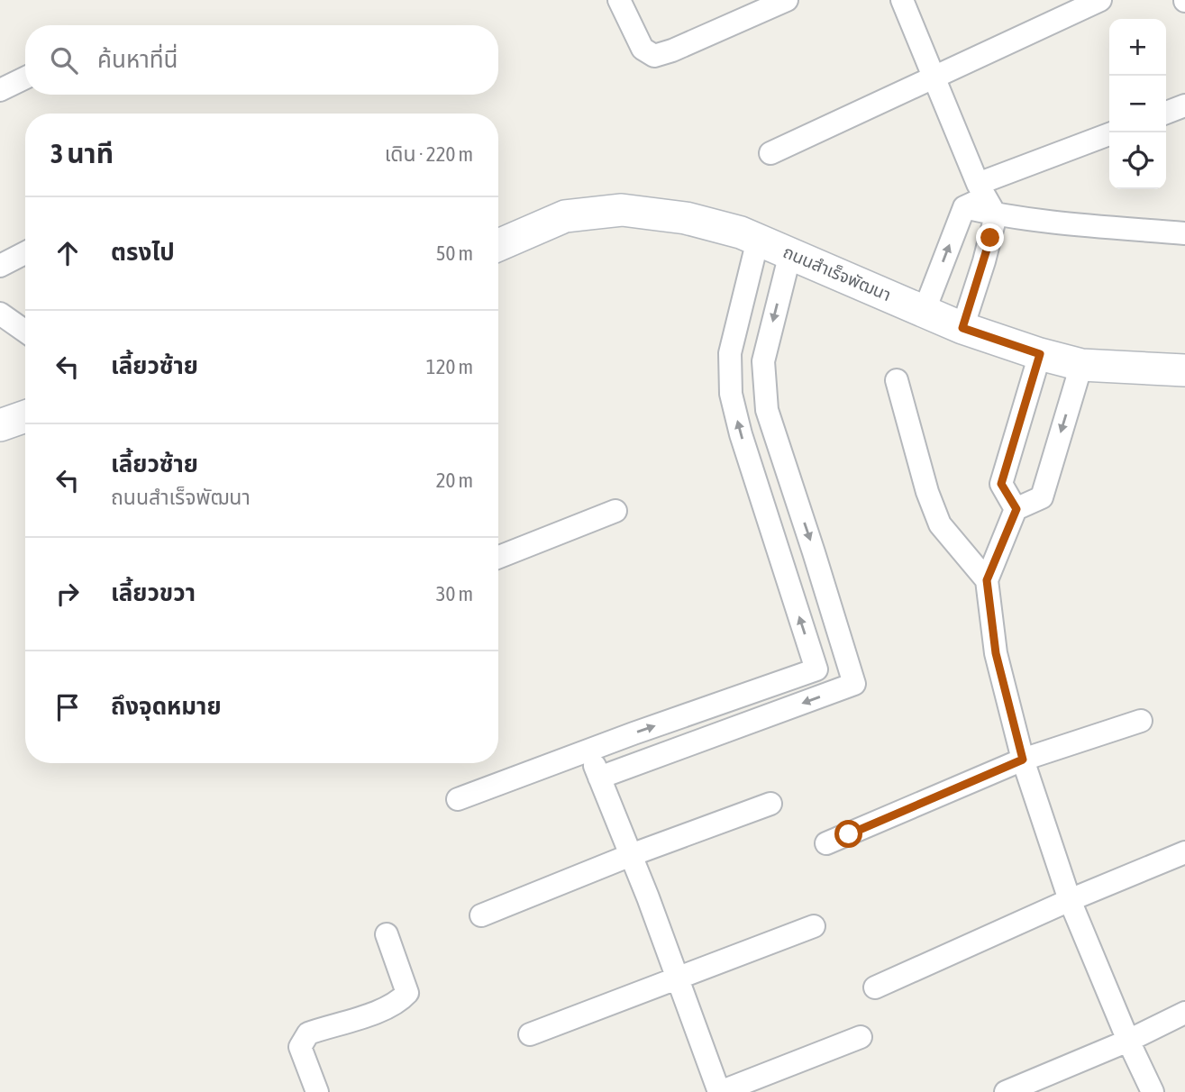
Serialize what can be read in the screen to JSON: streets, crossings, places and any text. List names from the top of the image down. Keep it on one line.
{"streets":{"street":["ถนนสำเร็จพัฒนา"]},"page":{"map_buttons":["+","−"],"search":"ค้นหาที่นี่","heading":["3 นาที","เดิน · 220 m"],"list":[["ตรงไป","50 m"],["เลี้ยวซ้าย","120 m"],["เลี้ยวซ้าย","ถนนสำเร็จพัฒนา","20 m"],["เลี้ยวขวา","30 m"],"ถึงจุดหมาย"]}}
